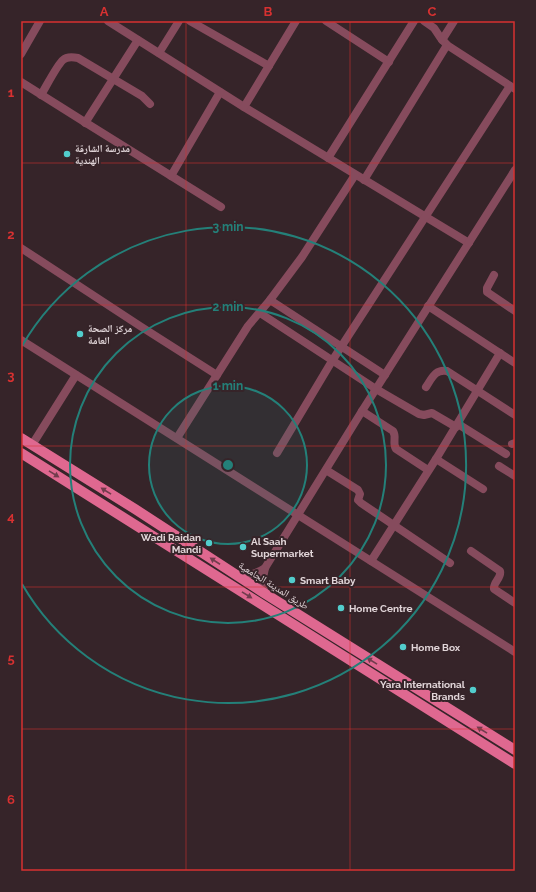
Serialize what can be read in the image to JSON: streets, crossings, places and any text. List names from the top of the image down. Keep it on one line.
{"streets":{"main road":["طريق المدينة الجامعية"]},"places":["مدرسة الشارقة الهندية","مركز الصحة العامة","Wadi Raidan Mandi","Al Saah Supermarket","Smart Baby","Home Centre","Home Box","Yara International Brands"],"grid":{"columns":["A","B","C"],"rows":["1","2","3","4","5","6"]},"rings":["3 min","2 min","1 min"]}
